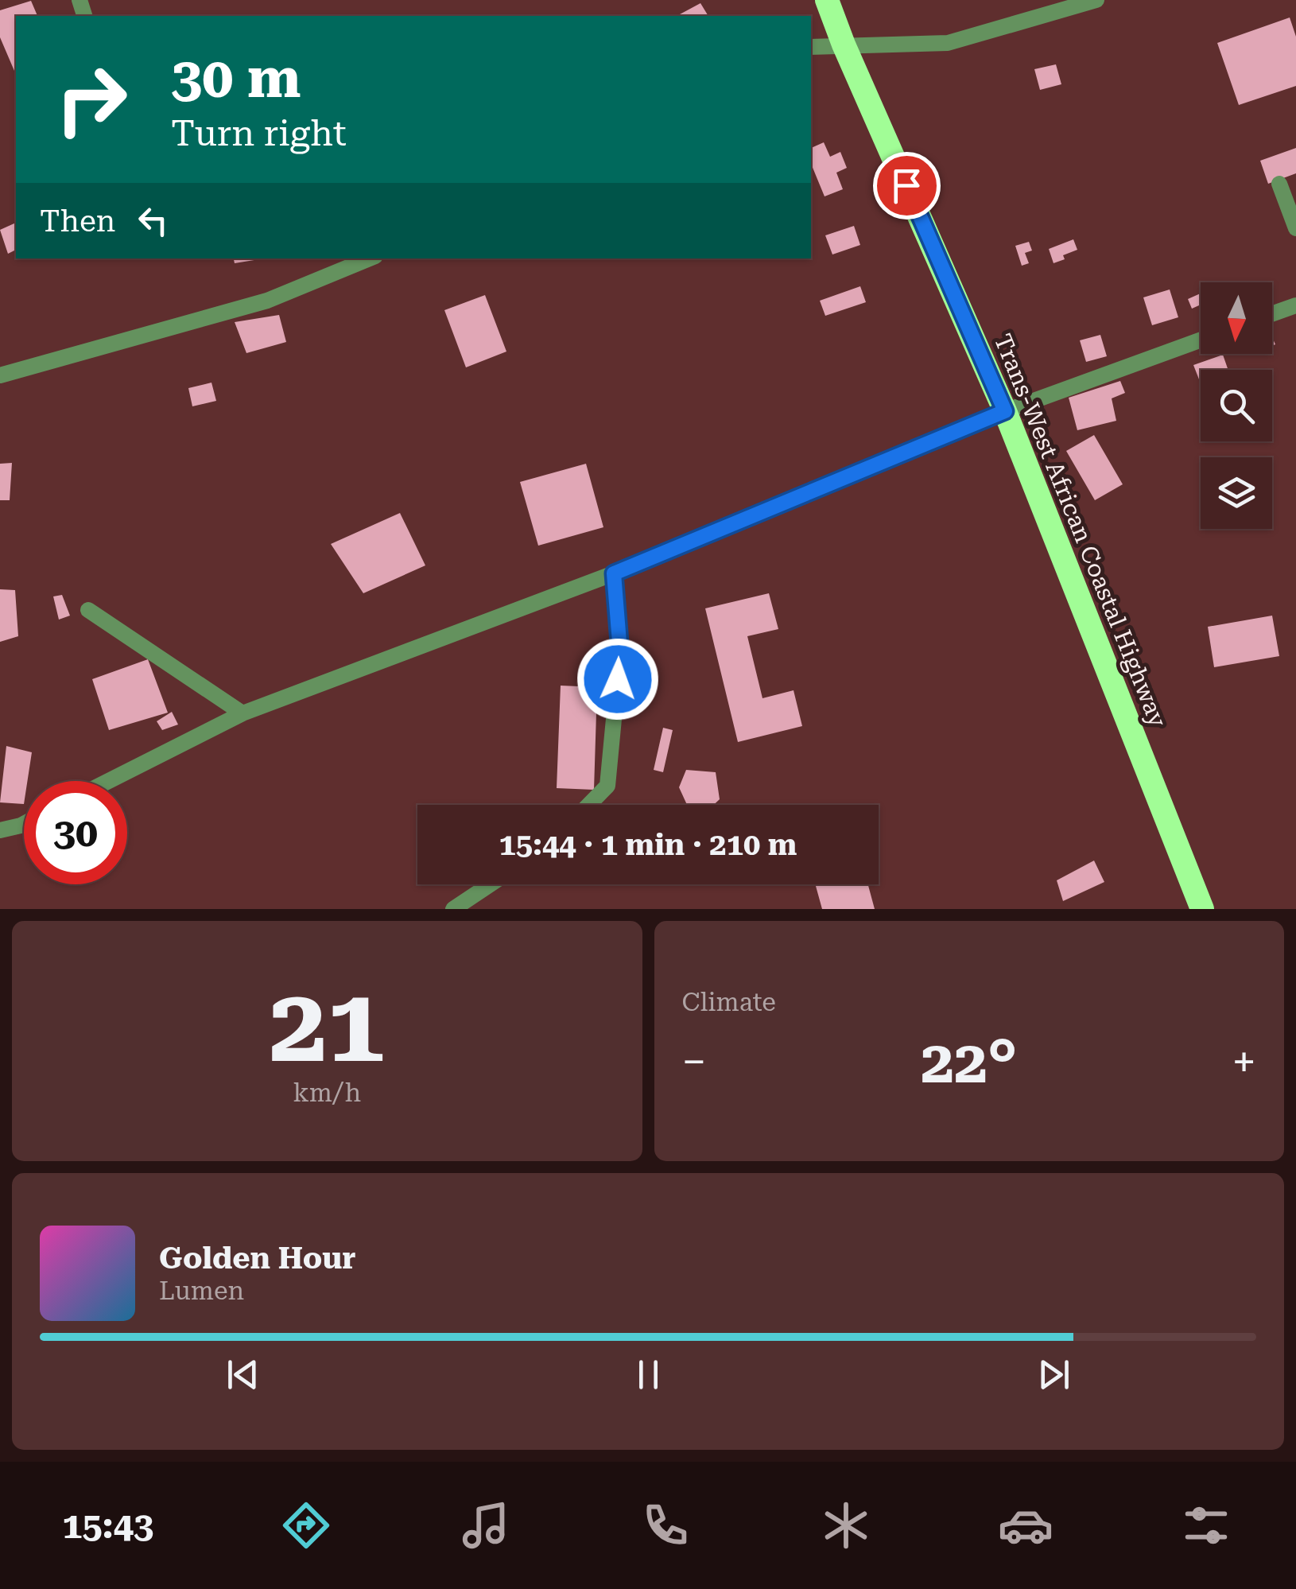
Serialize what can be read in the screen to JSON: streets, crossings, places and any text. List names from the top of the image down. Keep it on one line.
{"streets":{"highway":["Trans-West African Coastal Highway"]},"north":"bottom","page":{"turn":["30 m","Turn right"],"then":"Then","limit":"30","trip":"15:44 · 1 min · 210 m","tile":[["21","km/h"],"Climate"],"heat":["−","22°","+"],"song":["Golden Hour","Lumen"],"tabs":"15:43"}}
